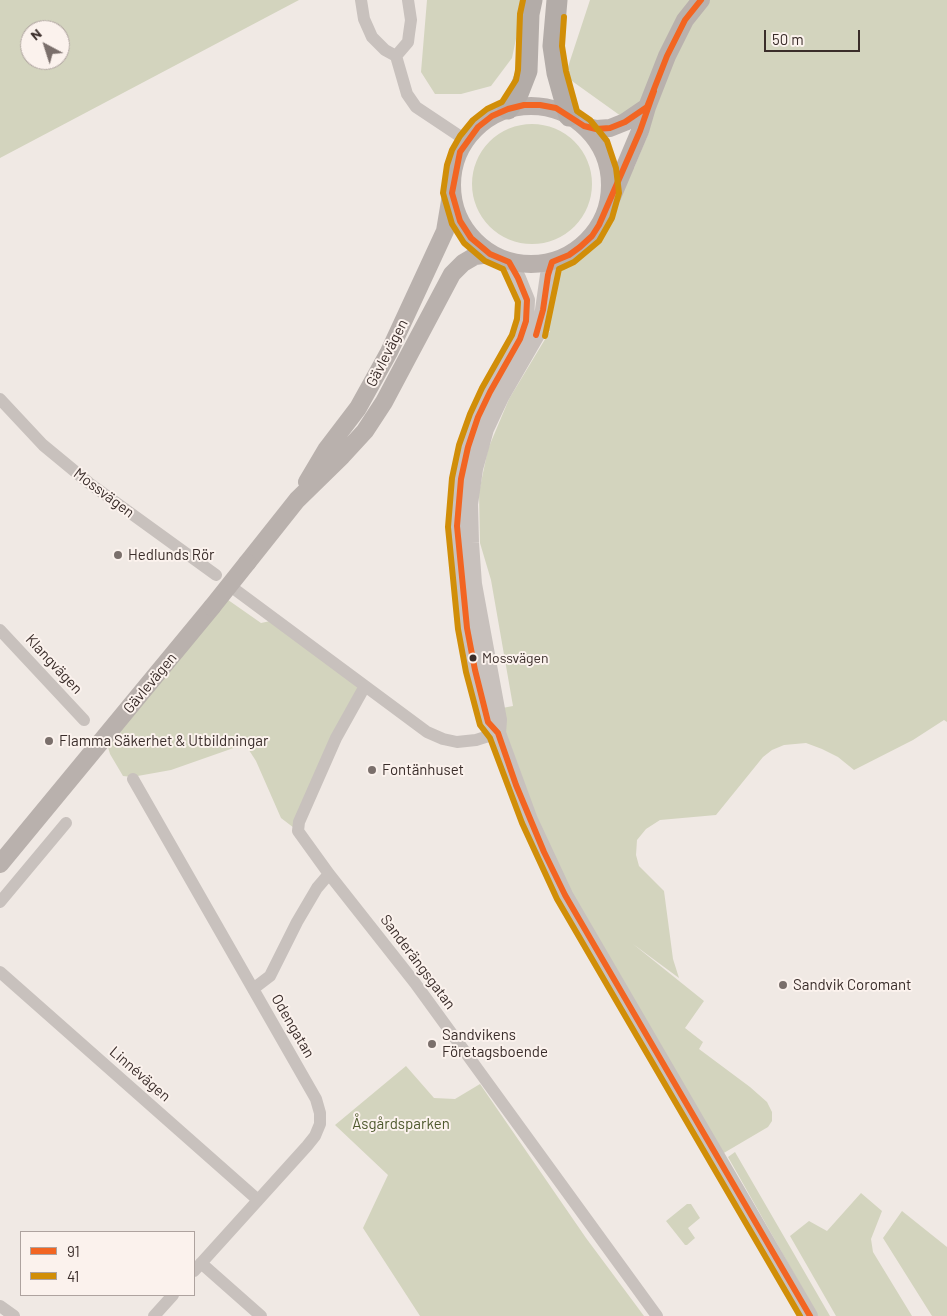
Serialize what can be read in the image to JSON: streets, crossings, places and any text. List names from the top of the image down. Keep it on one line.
{"streets":{"main road":["Gävlevägen"],"street":["Mossvägen","Klangvägen","Sanderängsgatan","Odengatan","Linnévägen"]},"crossings":[["Odengatan","Linnévägen"]],"parks":["Åsgårdsparken"],"places":["Hedlunds Rör","Mossvägen","Flamma Säkerhet & Utbildningar","Fontänhuset","Sandvik Coromant","Sandvikens Företagsboende"],"lines":["transit line 91","transit line 41"],"legend":["91","41"],"scale_bar":"50 m","north":"top left"}
